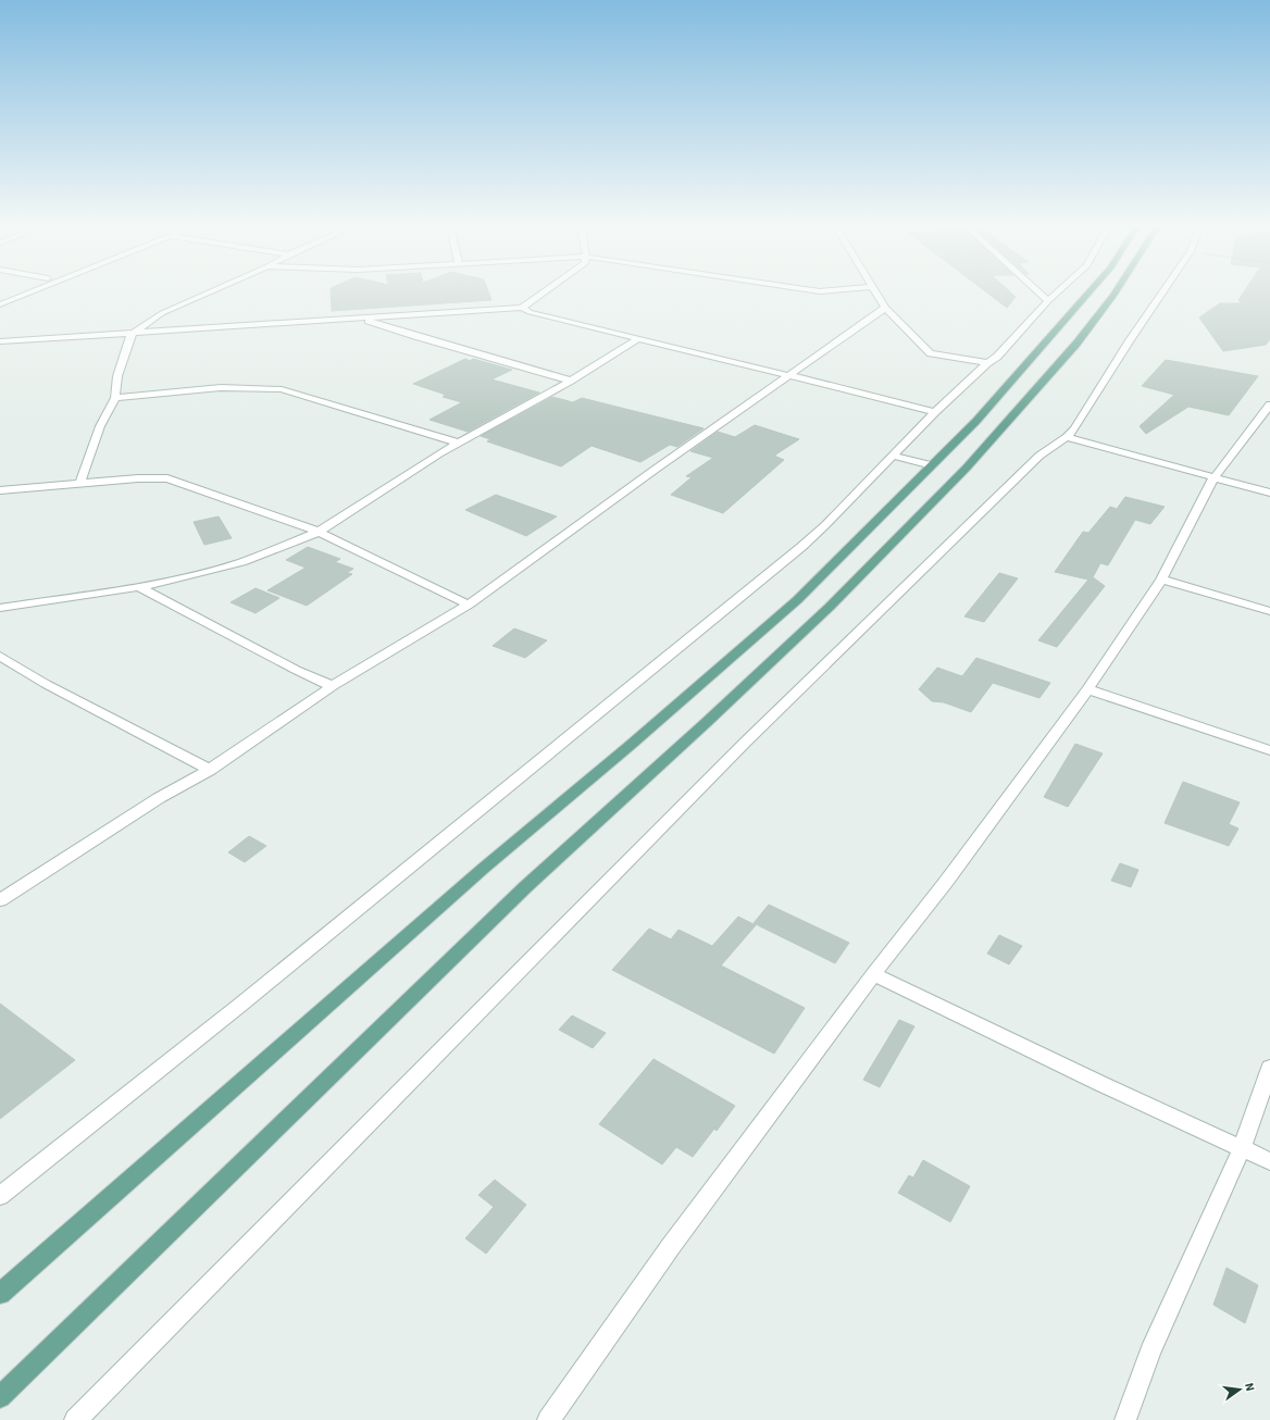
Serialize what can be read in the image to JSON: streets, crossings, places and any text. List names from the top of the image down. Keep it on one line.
{"north":"right"}
